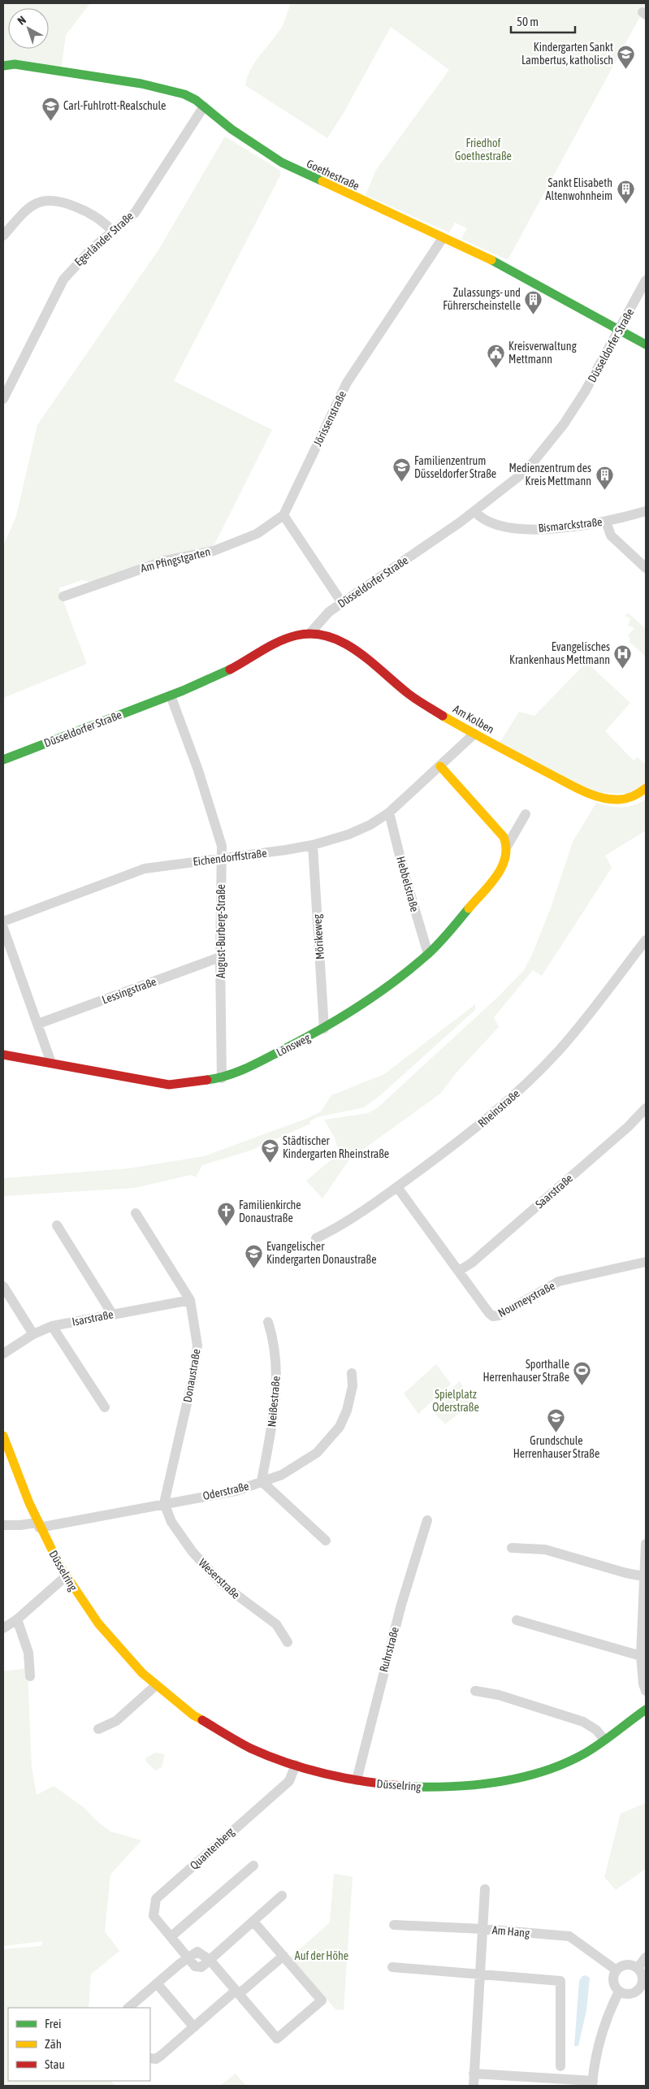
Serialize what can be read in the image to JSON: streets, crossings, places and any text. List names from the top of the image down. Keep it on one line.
{"streets":{"street":["Goethestraße","Egerländer Straße","Düsseldorfer Straße","Jörissenstraße","Bismarckstraße","Am Pfingstgarten","Am Kolben","Eichendorffstraße","Hebbelstraße","August-Burberg-Straße","Mörikeweg","Lessingstraße","Lönsweg","Rheinstraße","Saarstraße","Nourneystraße","Isarstraße","Donaustraße","Neißestraße","Oderstraße","Düsselring","Weserstraße","Ruhrstraße","Quantenberg","Am Hang"]},"crossings":[["Goethestraße","Egerländer Straße"],["Goethestraße","Düsseldorfer Straße"],["Goethestraße","Jörissenstraße"],["Düsseldorfer Straße","Bismarckstraße"],["Düsseldorfer Straße","Am Kolben"],["Düsseldorfer Straße","August-Burberg-Straße"],["Jörissenstraße","Am Pfingstgarten"],["Eichendorffstraße","Hebbelstraße"],["Eichendorffstraße","August-Burberg-Straße"],["Eichendorffstraße","Mörikeweg"],["Hebbelstraße","Lönsweg"],["August-Burberg-Straße","Lessingstraße"],["August-Burberg-Straße","Lönsweg"],["Mörikeweg","Lönsweg"],["Rheinstraße","Nourneystraße"],["Saarstraße","Nourneystraße"],["Isarstraße","Donaustraße"],["Donaustraße","Oderstraße"],["Donaustraße","Weserstraße"],["Neißestraße","Oderstraße"],["Oderstraße","Düsselring"],["Oderstraße","Weserstraße"],["Düsselring","Ruhrstraße"],["Düsselring","Quantenberg"]],"parks":["Friedhof Goethestraße","Spielplatz Oderstraße","Auf der Höhe"],"places":{"school or university":["Kindergarten Sankt Lambertus, katholisch","Carl-Fuhlrott-Realschule","Familienzentrum Düsseldorfer Straße","Städtischer Kindergarten Rheinstraße","Evangelischer Kindergarten Donaustraße","Grundschule Herrenhauser Straße"],"building":["Sankt Elisabeth Altenwohnheim","Zulassungs- und Führerscheinstelle","Medienzentrum des Kreis Mettmann"],"public building":["Kreisverwaltung Mettmann"],"hospital":["Evangelisches Krankenhaus Mettmann"],"church":["Familienkirche Donaustraße"],"sports":["Sporthalle Herrenhauser Straße"]},"legend":["Frei","Zäh","Stau"],"scale_bar":"50 m","north":"top left"}
